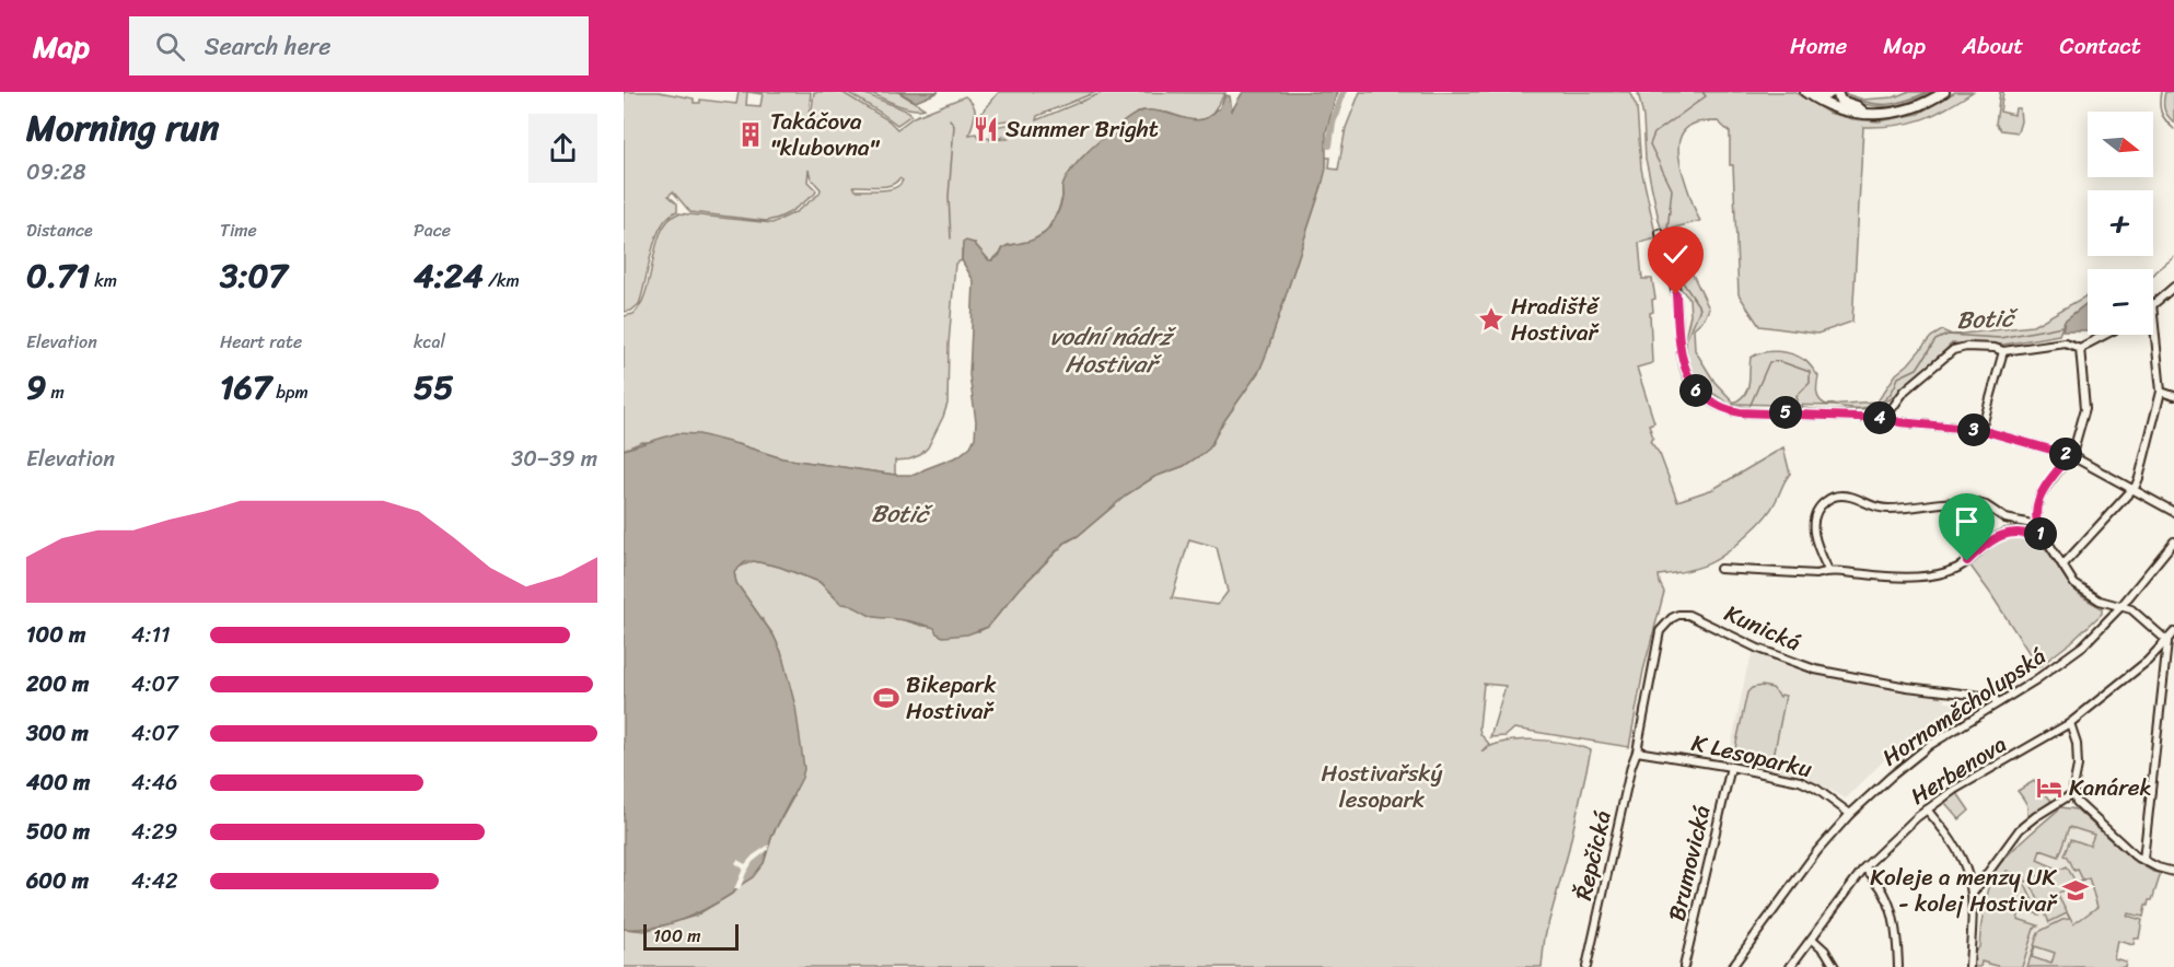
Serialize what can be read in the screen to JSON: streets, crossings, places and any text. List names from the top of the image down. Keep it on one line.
{"streets":{"street":["Kunická","Hornoměcholupská","K Lesoparku","Herbenova","Řepčická","Brumovická"]},"crossings":[["Kunická","Hornoměcholupská"],["Kunická","K Lesoparku"],["Kunická","Řepčická"],["Hornoměcholupská","K Lesoparku"],["K Lesoparku","Řepčická"],["K Lesoparku","Brumovická"]],"water":["Botič","vodní nádrž Hostivař"],"parks":["Hostivařský lesopark"],"places":{"restaurant":["Summer Bright"],"building":["Takáčova \"klubovna\""],"place":["Hradiště Hostivař"],"sports":["Bikepark Hostivař"],"hotel":["Kanárek"],"school or university":["Koleje a menzy UK - kolej Hostivař"]},"scale_bar":"100 m","north":"right","page":{"header":"Map","search":"Search here","nav":["Home","Map","About","Contact"],"heading":["Morning run","09:28"],"map_buttons":["+","−"],"stats":[["Distance","0.71 km"],["Time","3:07"],["Pace","4:24 /km"],["Elevation","9 m"],["Heart rate","167 bpm"],["kcal","55"]],"pins":["6","5","4","3","2","1"],"chart":["Elevation","30–39 m"],"list":[{"name":"100 m","note":"4:11"},{"name":"200 m","note":"4:07"},{"name":"300 m","note":"4:07"},{"name":"400 m","note":"4:46"},{"name":"500 m","note":"4:29"},{"name":"600 m","note":"4:42"}],"scale":"100 m"}}
